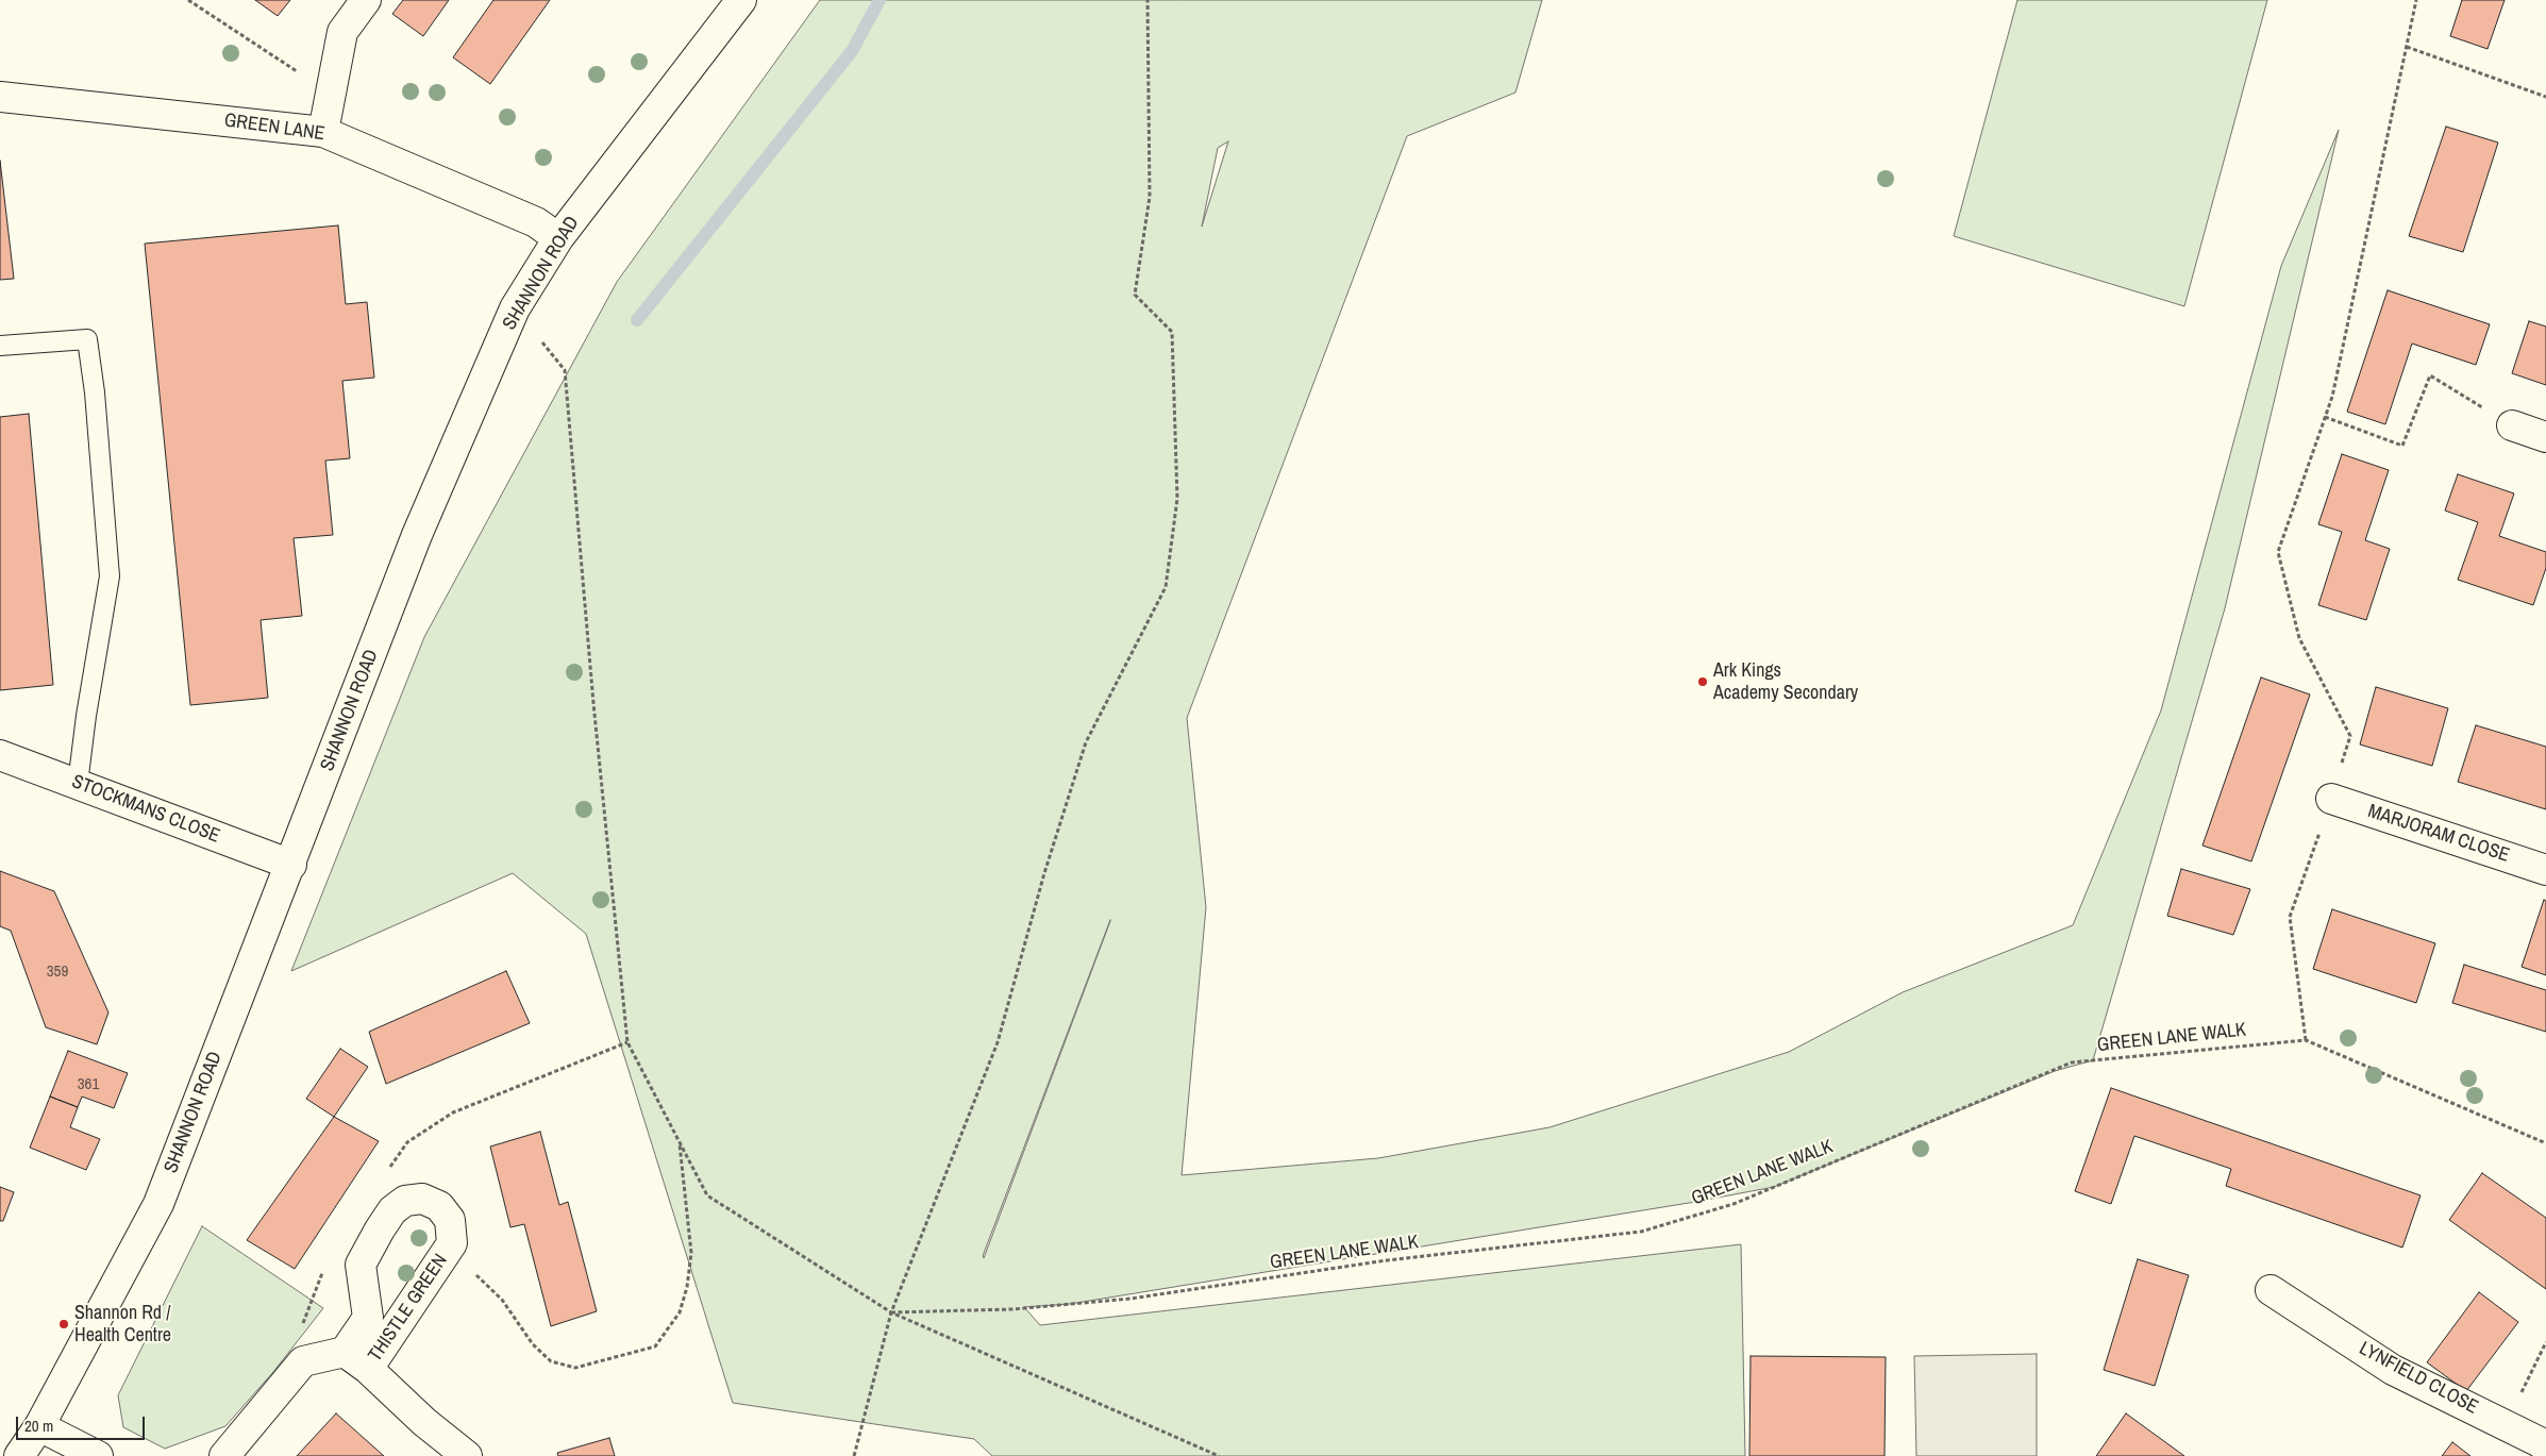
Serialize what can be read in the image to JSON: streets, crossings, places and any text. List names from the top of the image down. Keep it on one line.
{"streets":{"street":["GREEN LANE","SHANNON ROAD","STOCKMANS CLOSE","MARJORAM CLOSE","THISTLE GREEN","LYNFIELD CLOSE"],"path":["GREEN LANE WALK"]},"crossings":[["GREEN LANE","SHANNON ROAD"],["SHANNON ROAD","STOCKMANS CLOSE"]],"places":["Ark Kings Academy Secondary","Shannon Rd / Health Centre"],"house_numbers":["359","361"],"scale_bar":"20 m"}
